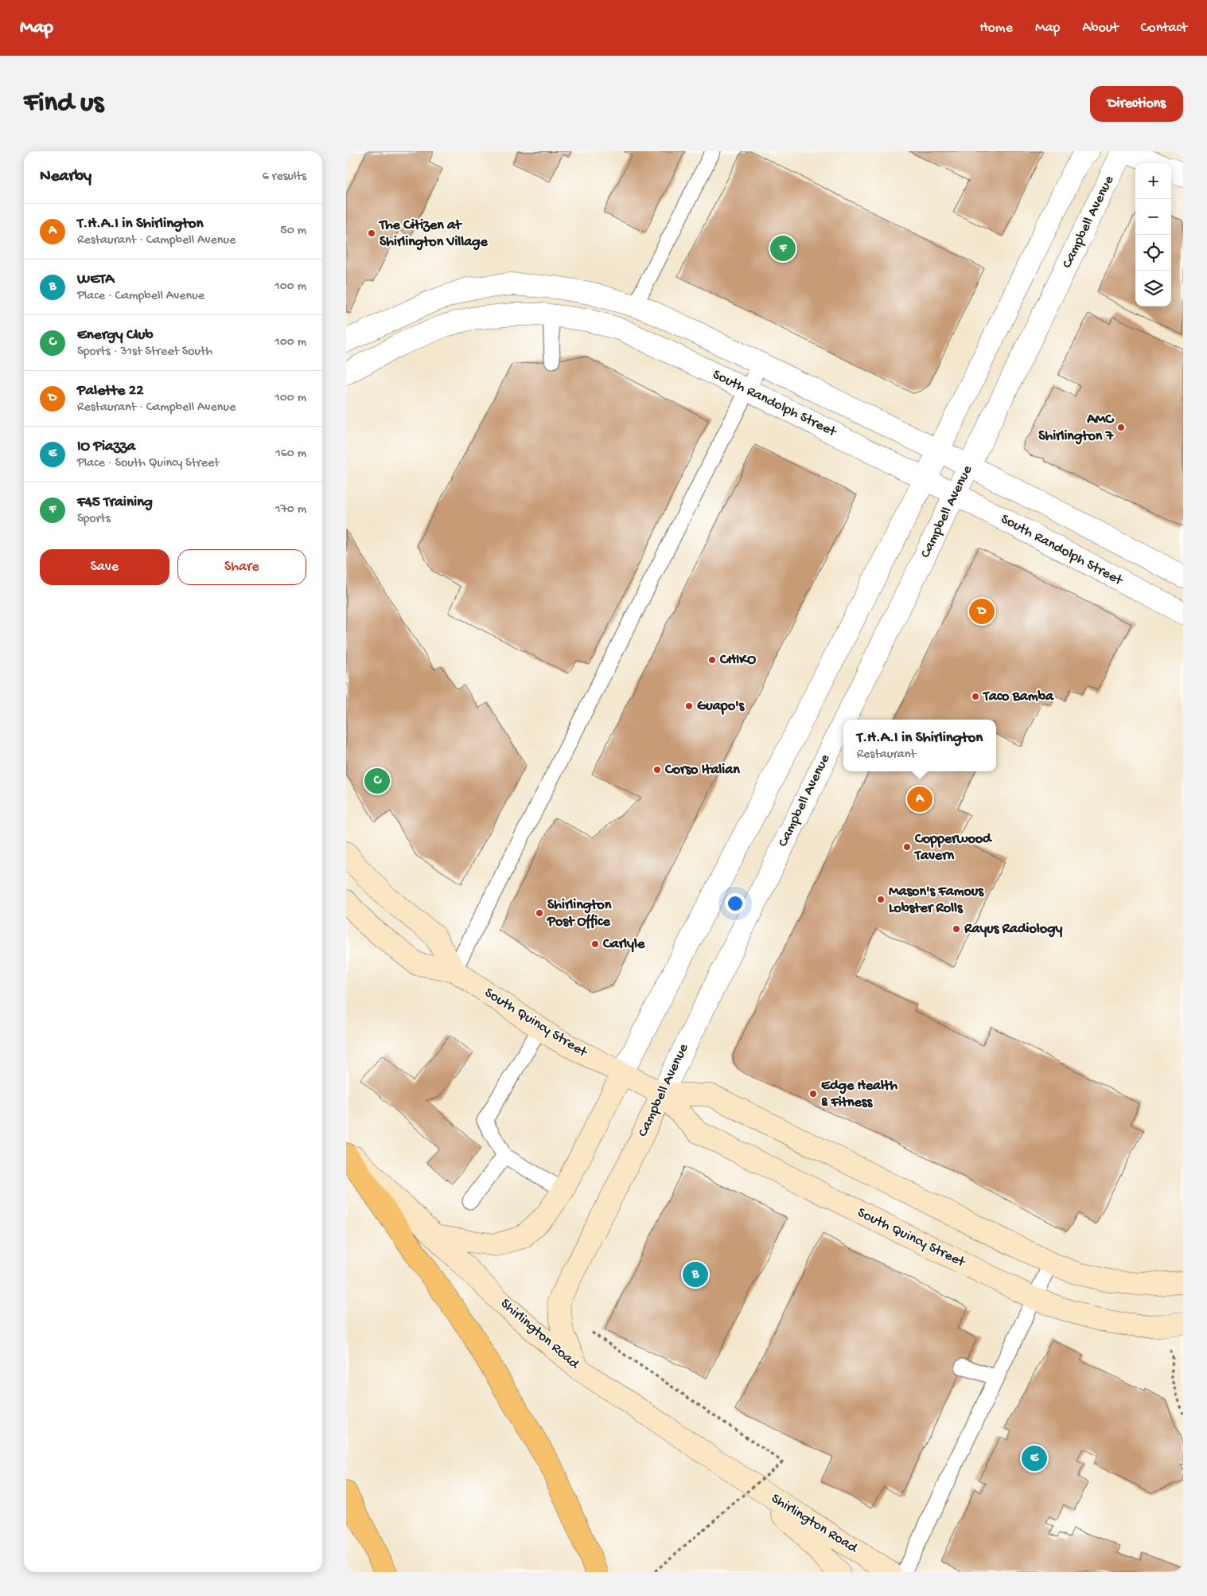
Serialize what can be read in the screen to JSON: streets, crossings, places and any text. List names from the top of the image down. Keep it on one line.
{"streets":{"street":["Campbell Avenue","South Randolph Street","South Quincy Street","Shirlington Road"]},"crossings":[["Campbell Avenue","South Randolph Street"],["Campbell Avenue","South Quincy Street"],["Campbell Avenue","Shirlington Road"]],"places":["The Citizen at Shirlington Village","AMC Shirlington 7","CHIKO","Taco Bamba","Guapo's","Corso Italian","Copperwood Tavern","Mason's Famous Lobster Rolls","Shirlington Post Office","Rayus Radiology","Carlyle","Edge Health & Fitness"],"page":{"header":"Map","nav":["Home","Map","About","Contact"],"buttons":["Directions",["Save","Share"]],"title":"Find us","heading":["Nearby","6 results"],"map_buttons":["+","−"],"list":[{"mark":"A","name":"T.H.A.I in Shirlington","note":"Restaurant · Campbell Avenue","value":"50 m"},{"mark":"B","name":"WETA","note":"Place · Campbell Avenue","value":"100 m"},{"mark":"C","name":"Energy Club","note":"Sports · 31st Street South","value":"100 m"},{"mark":"D","name":"Palette 22","note":"Restaurant · Campbell Avenue","value":"100 m"},{"mark":"E","name":"IO Piazza","note":"Place · South Quincy Street","value":"160 m"},{"mark":"F","name":"F45 Training","note":"Sports","value":"170 m"}],"pins":["F","D","C","A","B","E"],"popup":["T.H.A.I in Shirlington","Restaurant"]}}
